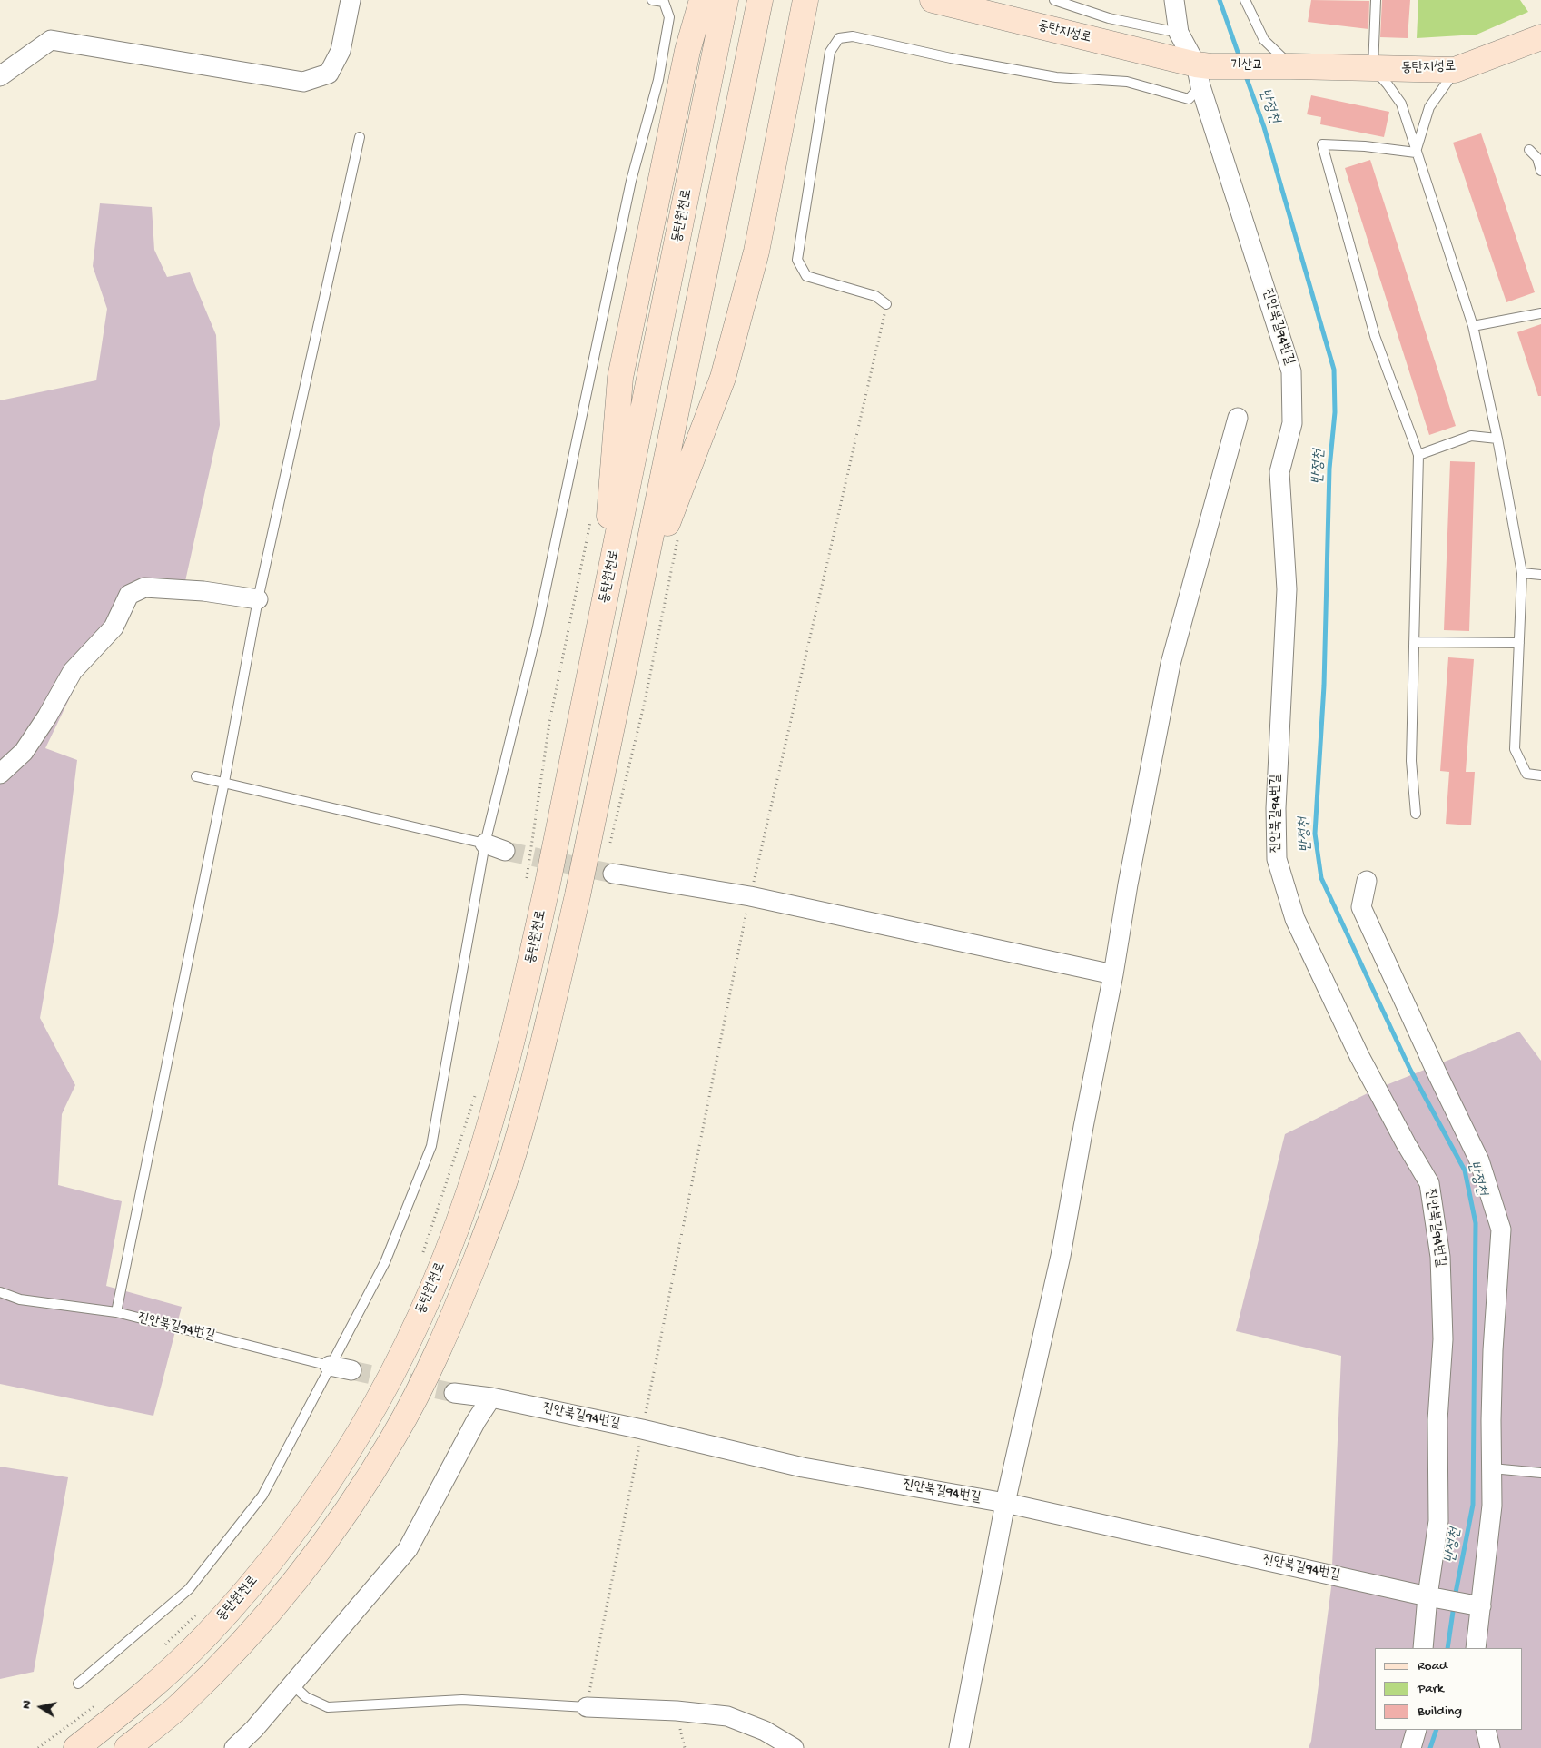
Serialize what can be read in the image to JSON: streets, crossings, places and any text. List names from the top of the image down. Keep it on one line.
{"streets":{"main road":["동탄지성로","기산교","동탄원천로"],"street":["진안북길94번길"]},"crossings":[["동탄지성로","기산교"],["동탄지성로","진안북길94번길"],["기산교","진안북길94번길"]],"water":["반정천"],"legend":["Road","Park","Building"],"north":"left"}
